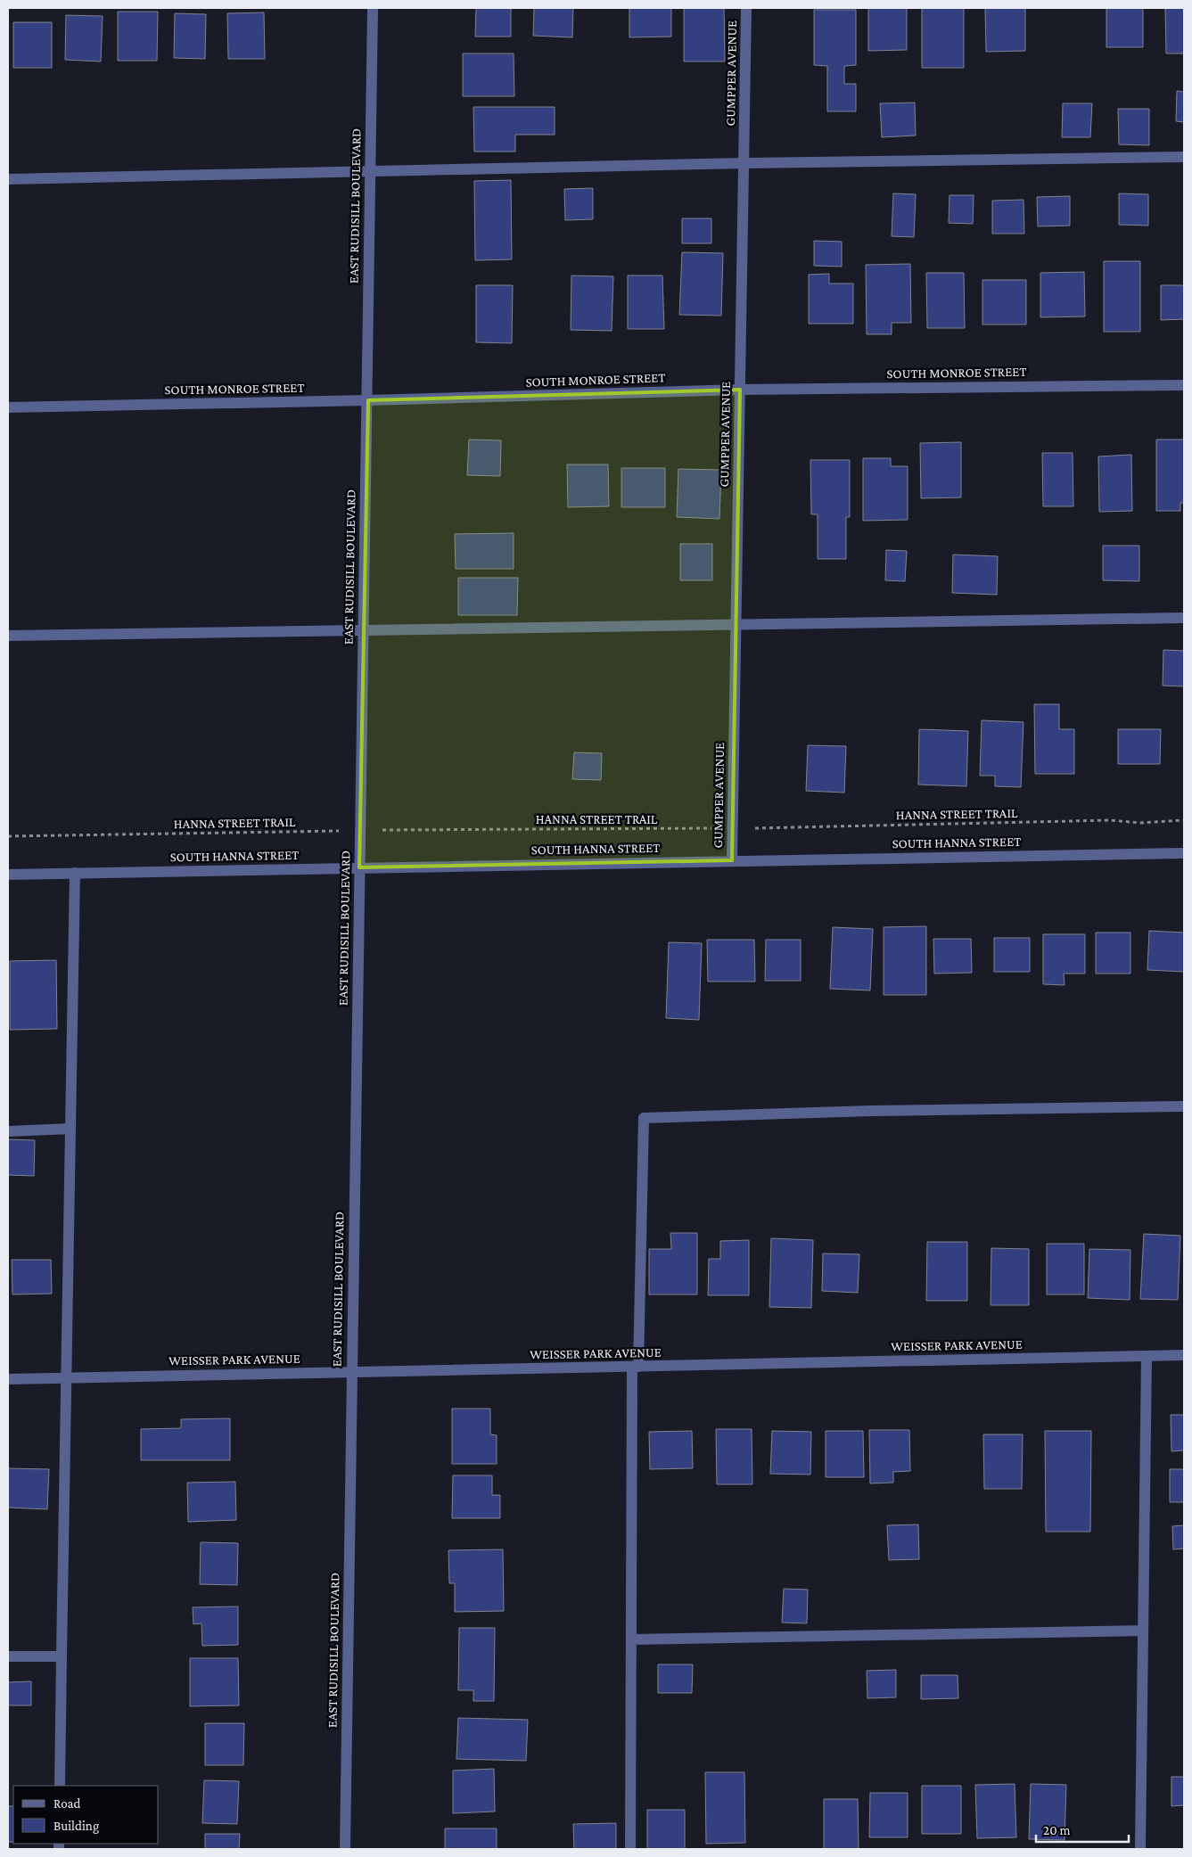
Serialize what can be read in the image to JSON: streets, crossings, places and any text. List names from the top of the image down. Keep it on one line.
{"streets":{"street":["GUMPPER AVENUE","EAST RUDISILL BOULEVARD","SOUTH MONROE STREET","SOUTH HANNA STREET","WEISSER PARK AVENUE"],"path":["HANNA STREET TRAIL"]},"crossings":[["GUMPPER AVENUE","SOUTH MONROE STREET"],["GUMPPER AVENUE","HANNA STREET TRAIL"],["GUMPPER AVENUE","SOUTH HANNA STREET"],["EAST RUDISILL BOULEVARD","SOUTH MONROE STREET"],["EAST RUDISILL BOULEVARD","HANNA STREET TRAIL"],["EAST RUDISILL BOULEVARD","SOUTH HANNA STREET"],["EAST RUDISILL BOULEVARD","WEISSER PARK AVENUE"]],"legend":["Road","Building"],"scale_bar":"20 m"}
